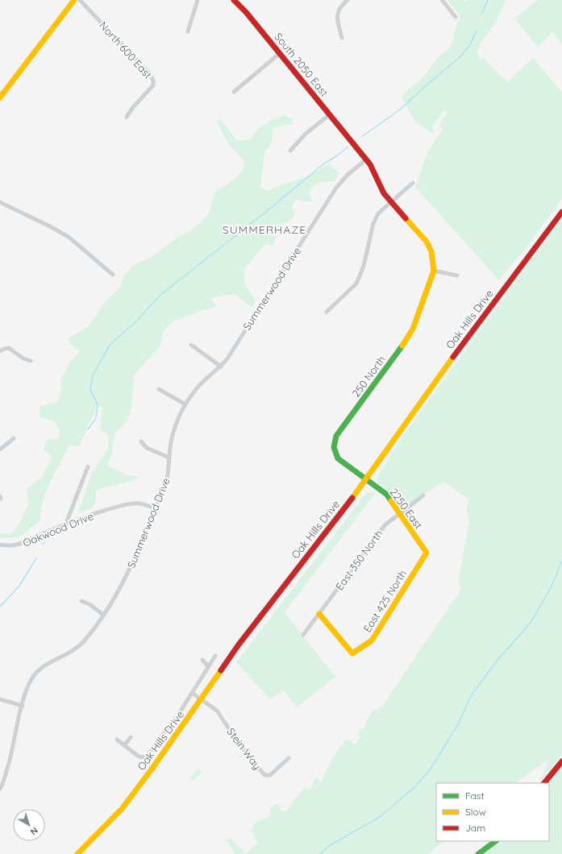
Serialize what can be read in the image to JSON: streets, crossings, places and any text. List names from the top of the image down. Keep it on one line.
{"streets":{"street":["North 600 East","South 2050 East","Summerwood Drive","Oak Hills Drive","250 North","2250 East","Oakwood Drive","East 350 North","East 425 North","Stein Way"]},"crossings":[["South 2050 East","Summerwood Drive"],["South 2050 East","250 North"],["Summerwood Drive","Oakwood Drive"],["Oak Hills Drive","250 North"],["Oak Hills Drive","2250 East"],["Oak Hills Drive","Stein Way"],["250 North","2250 East"],["2250 East","East 350 North"],["2250 East","East 425 North"],["East 350 North","East 425 North"]],"districts":["SUMMERHAZE"],"legend":["Fast","Slow","Jam"],"north":"bottom right"}
